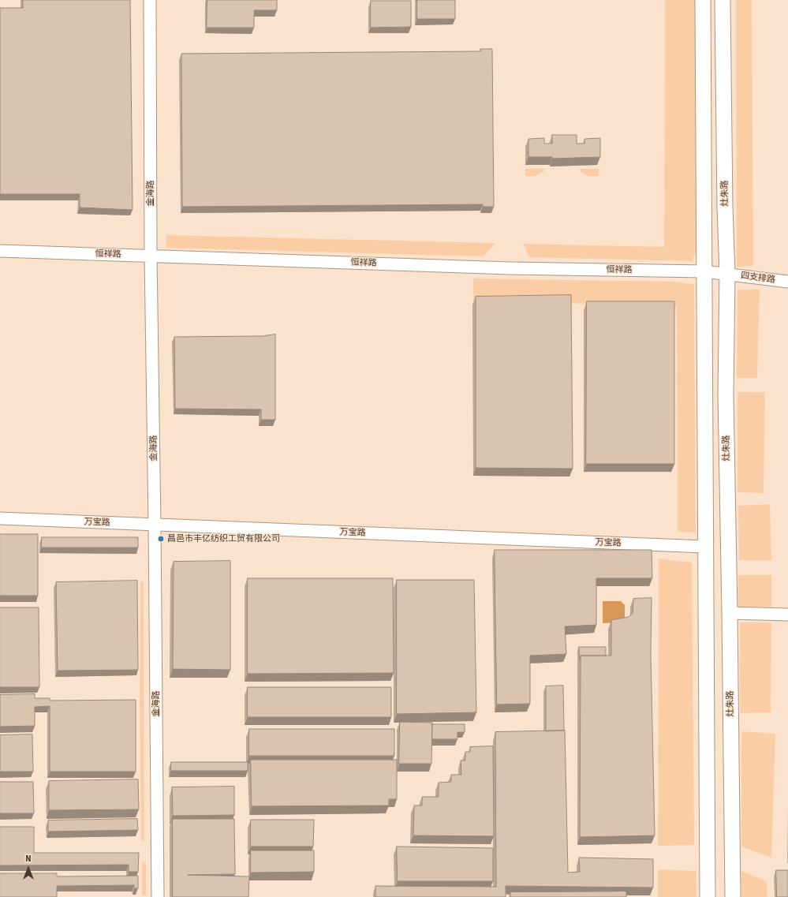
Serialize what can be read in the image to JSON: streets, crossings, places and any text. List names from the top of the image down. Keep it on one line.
{"streets":{"main road":["灶朱路"],"street":["金海路","恒祥路","四支排路","万宝路"]},"crossings":[["金海路","恒祥路"],["金海路","万宝路"],["灶朱路","恒祥路"],["灶朱路","四支排路"],["恒祥路","四支排路"]],"places":["昌邑市丰亿纺织工贸有限公司"],"north":"top"}
